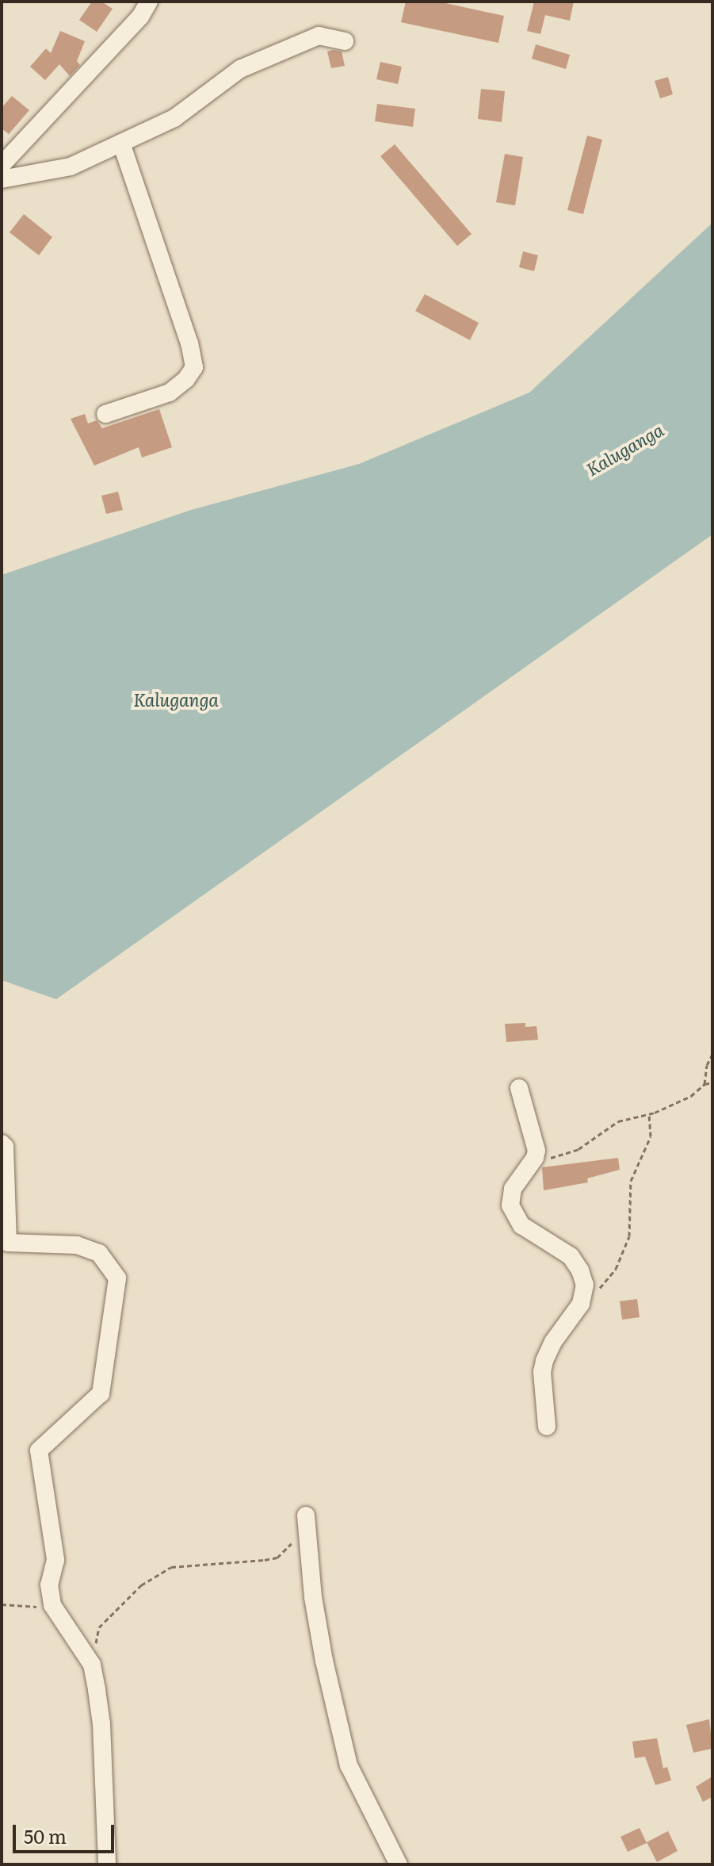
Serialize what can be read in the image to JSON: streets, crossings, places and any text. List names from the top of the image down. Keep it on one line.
{"water":["Kaluganga"],"scale_bar":"50 m"}
